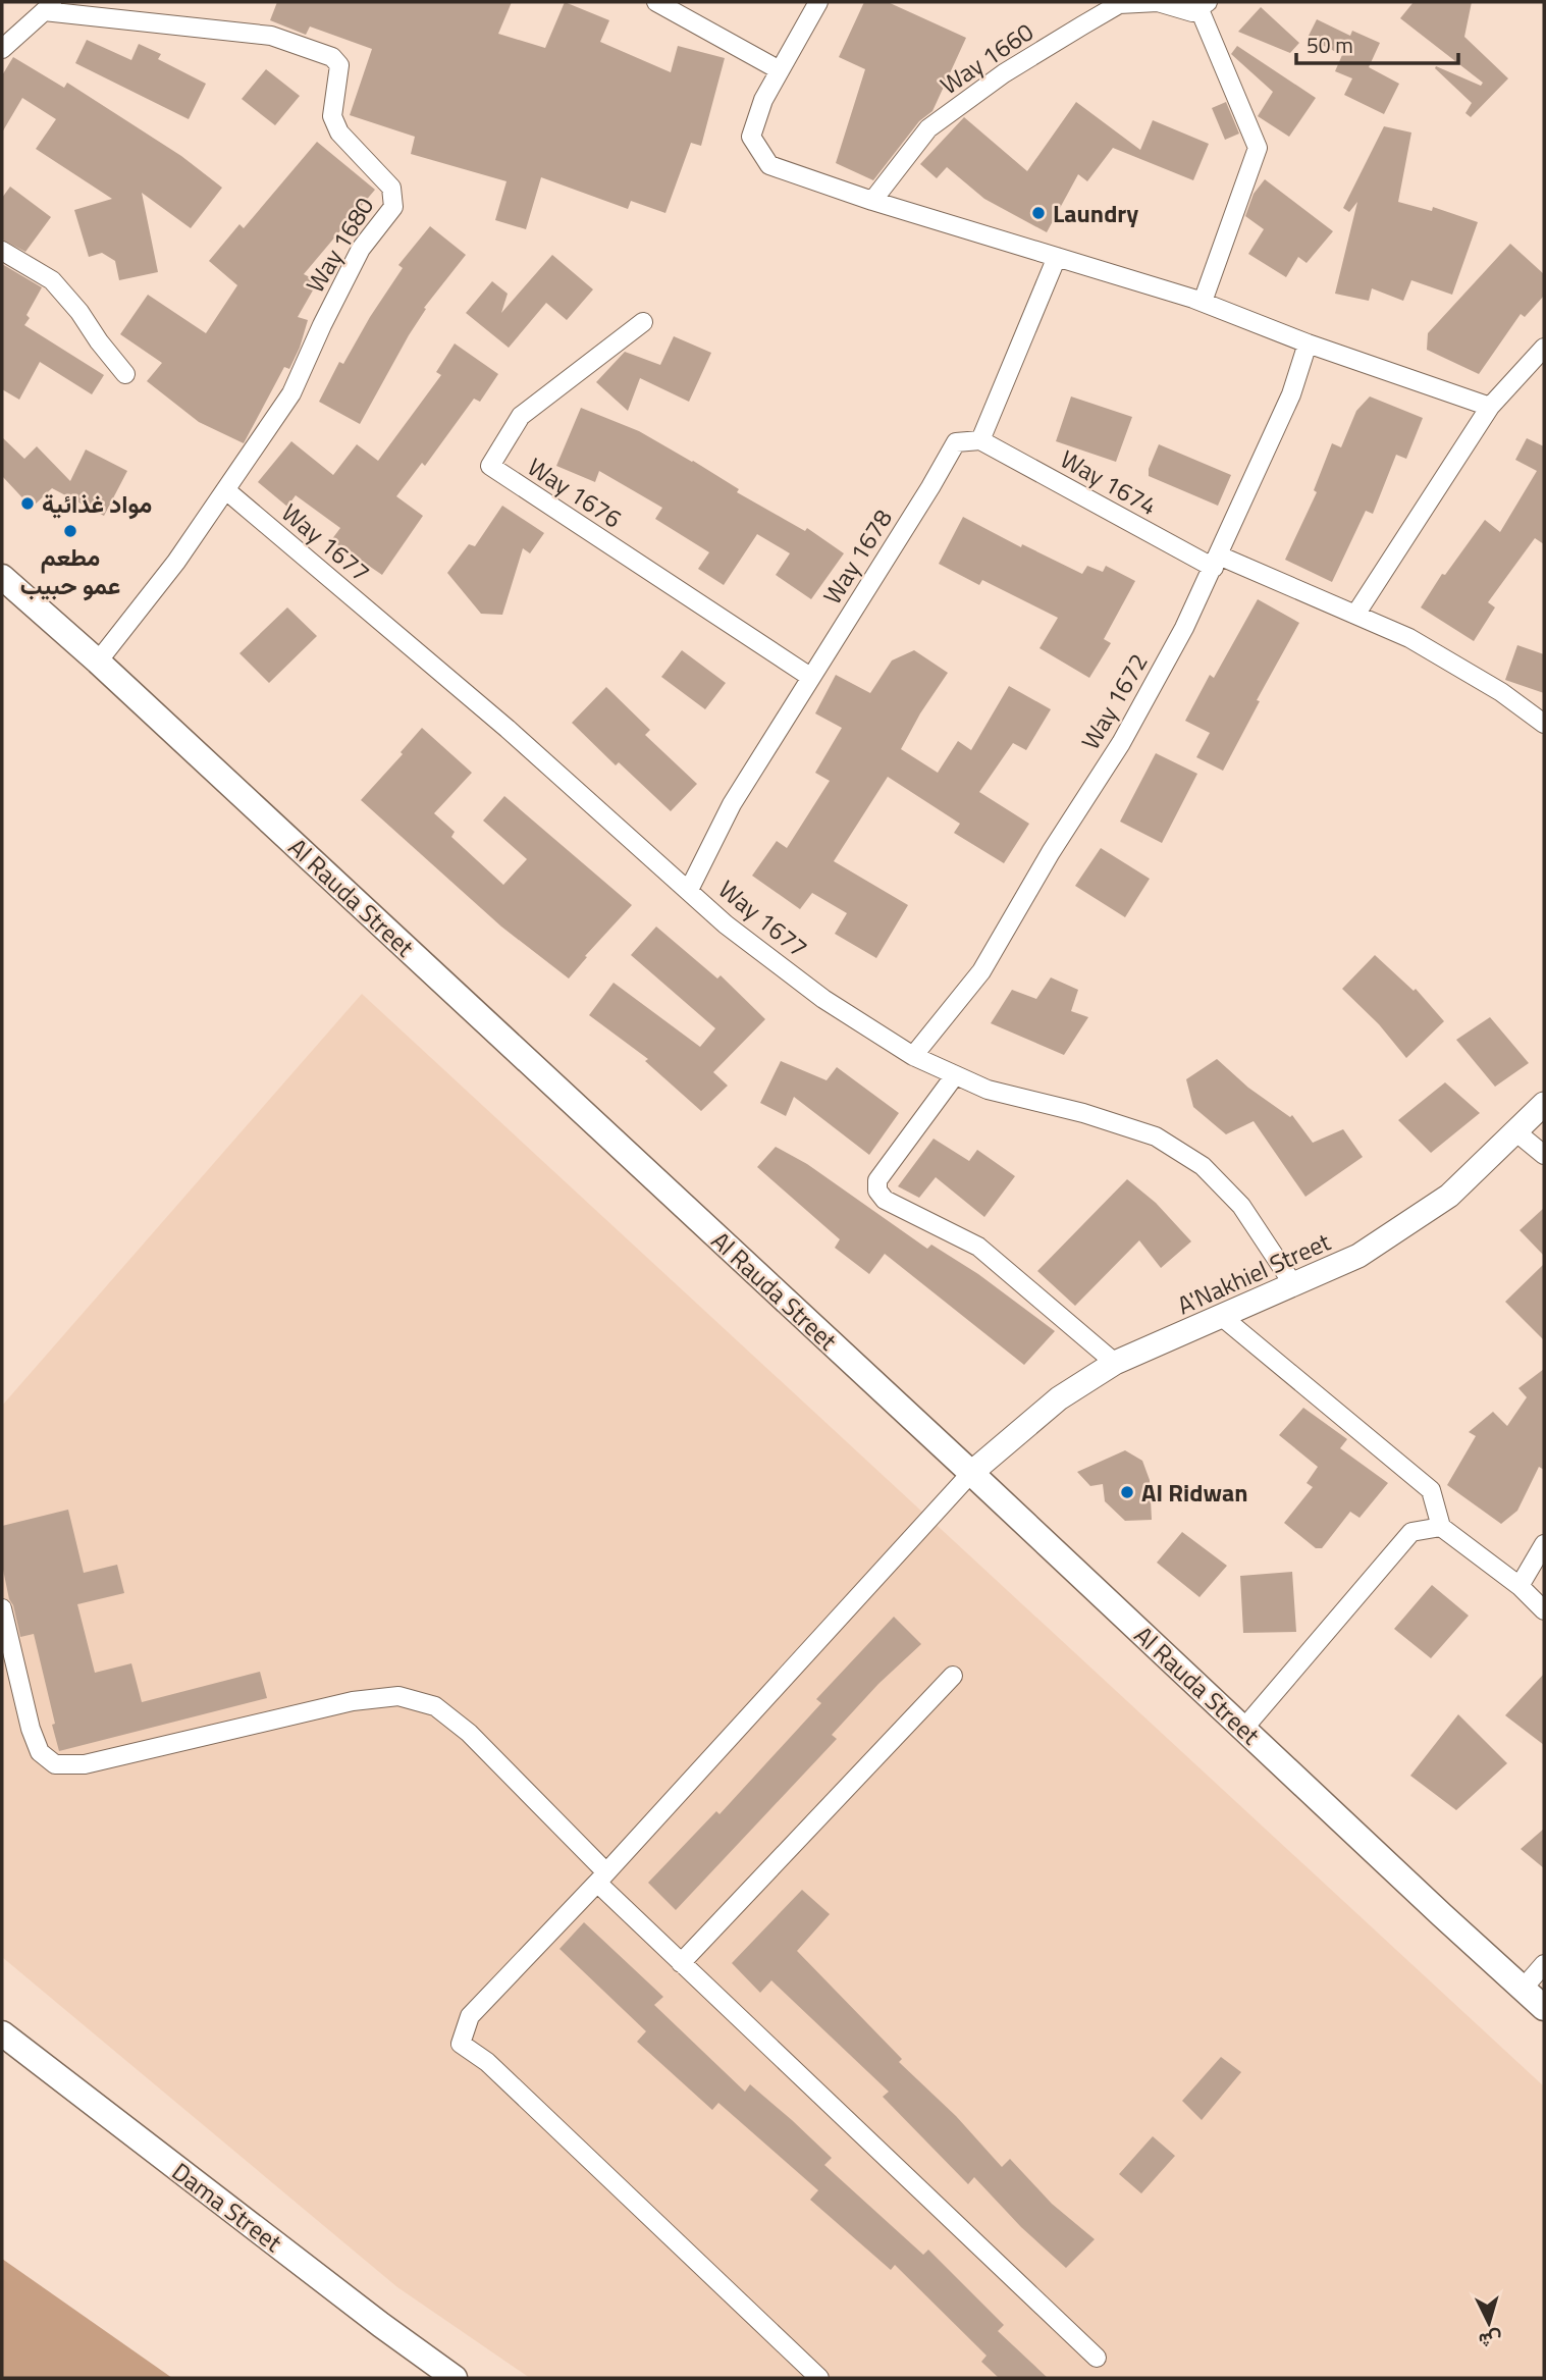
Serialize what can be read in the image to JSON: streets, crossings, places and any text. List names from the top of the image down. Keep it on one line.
{"streets":{"main road":["Al Rauda Street","Dama Street"],"street":["Way 1660","Way 1680","Way 1674","Way 1676","Way 1677","Way 1678","Way 1672","A'Nakhiel Street"]},"crossings":[["Way 1680","Way 1677"],["Way 1680","Al Rauda Street"],["Way 1674","Way 1678"],["Way 1674","Way 1672"],["Way 1676","Way 1678"],["Way 1677","Way 1678"],["Way 1677","Way 1672"],["Way 1677","A'Nakhiel Street"],["Al Rauda Street","A'Nakhiel Street"]],"places":["Laundry","مواد غذائية","مطعم عمو حبيب","Al Ridwan"],"scale_bar":"50 m","north":"bottom"}
